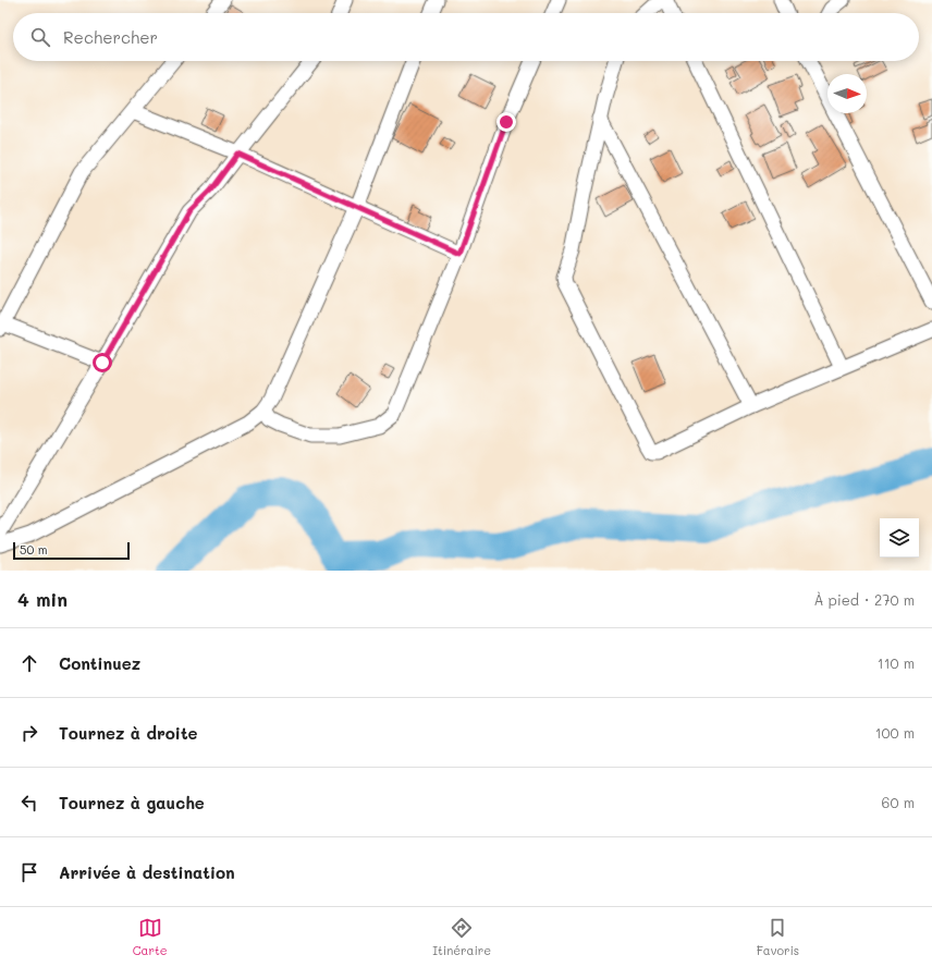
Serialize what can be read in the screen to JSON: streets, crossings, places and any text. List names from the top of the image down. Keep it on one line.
{"scale_bar":"50 m","north":"right","page":{"search":"Rechercher","scale":"50 m","heading":["4 min","À pied · 270 m"],"list":[["Continuez","110 m"],["Tournez à droite","100 m"],["Tournez à gauche","60 m"],"Arrivée à destination"],"nav":["Carte","Itinéraire","Favoris"]}}
